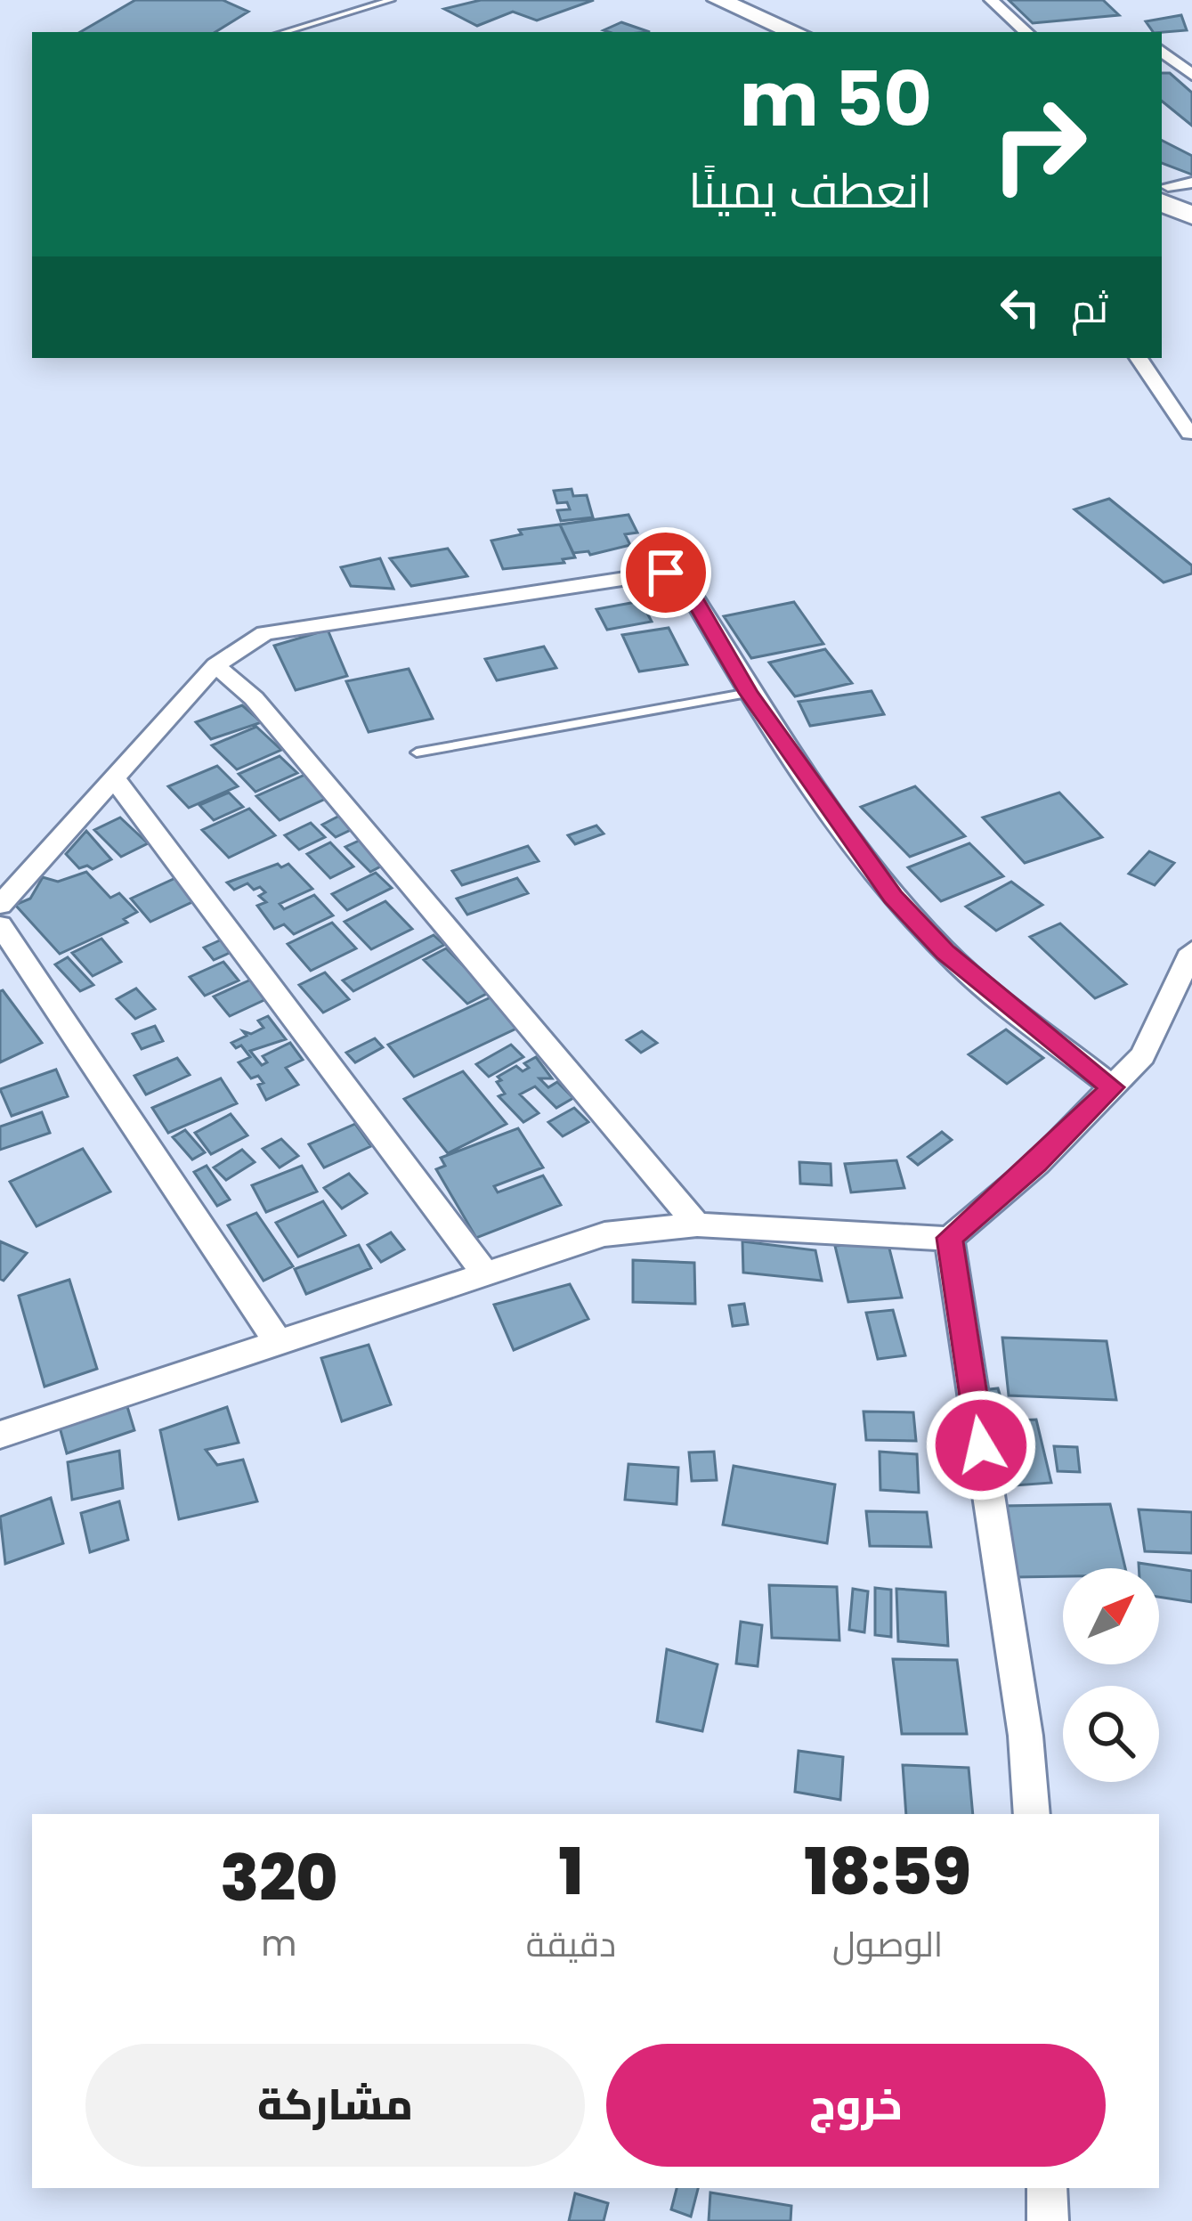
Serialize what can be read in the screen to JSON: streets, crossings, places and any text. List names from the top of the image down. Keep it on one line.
{"north":"top right","page":{"turn":["50 m","انعطف يمينًا"],"then":"ثم","eta":["18:59","الوصول","1","دقيقة","320","m"],"buttons":["خروج","مشاركة"]}}
